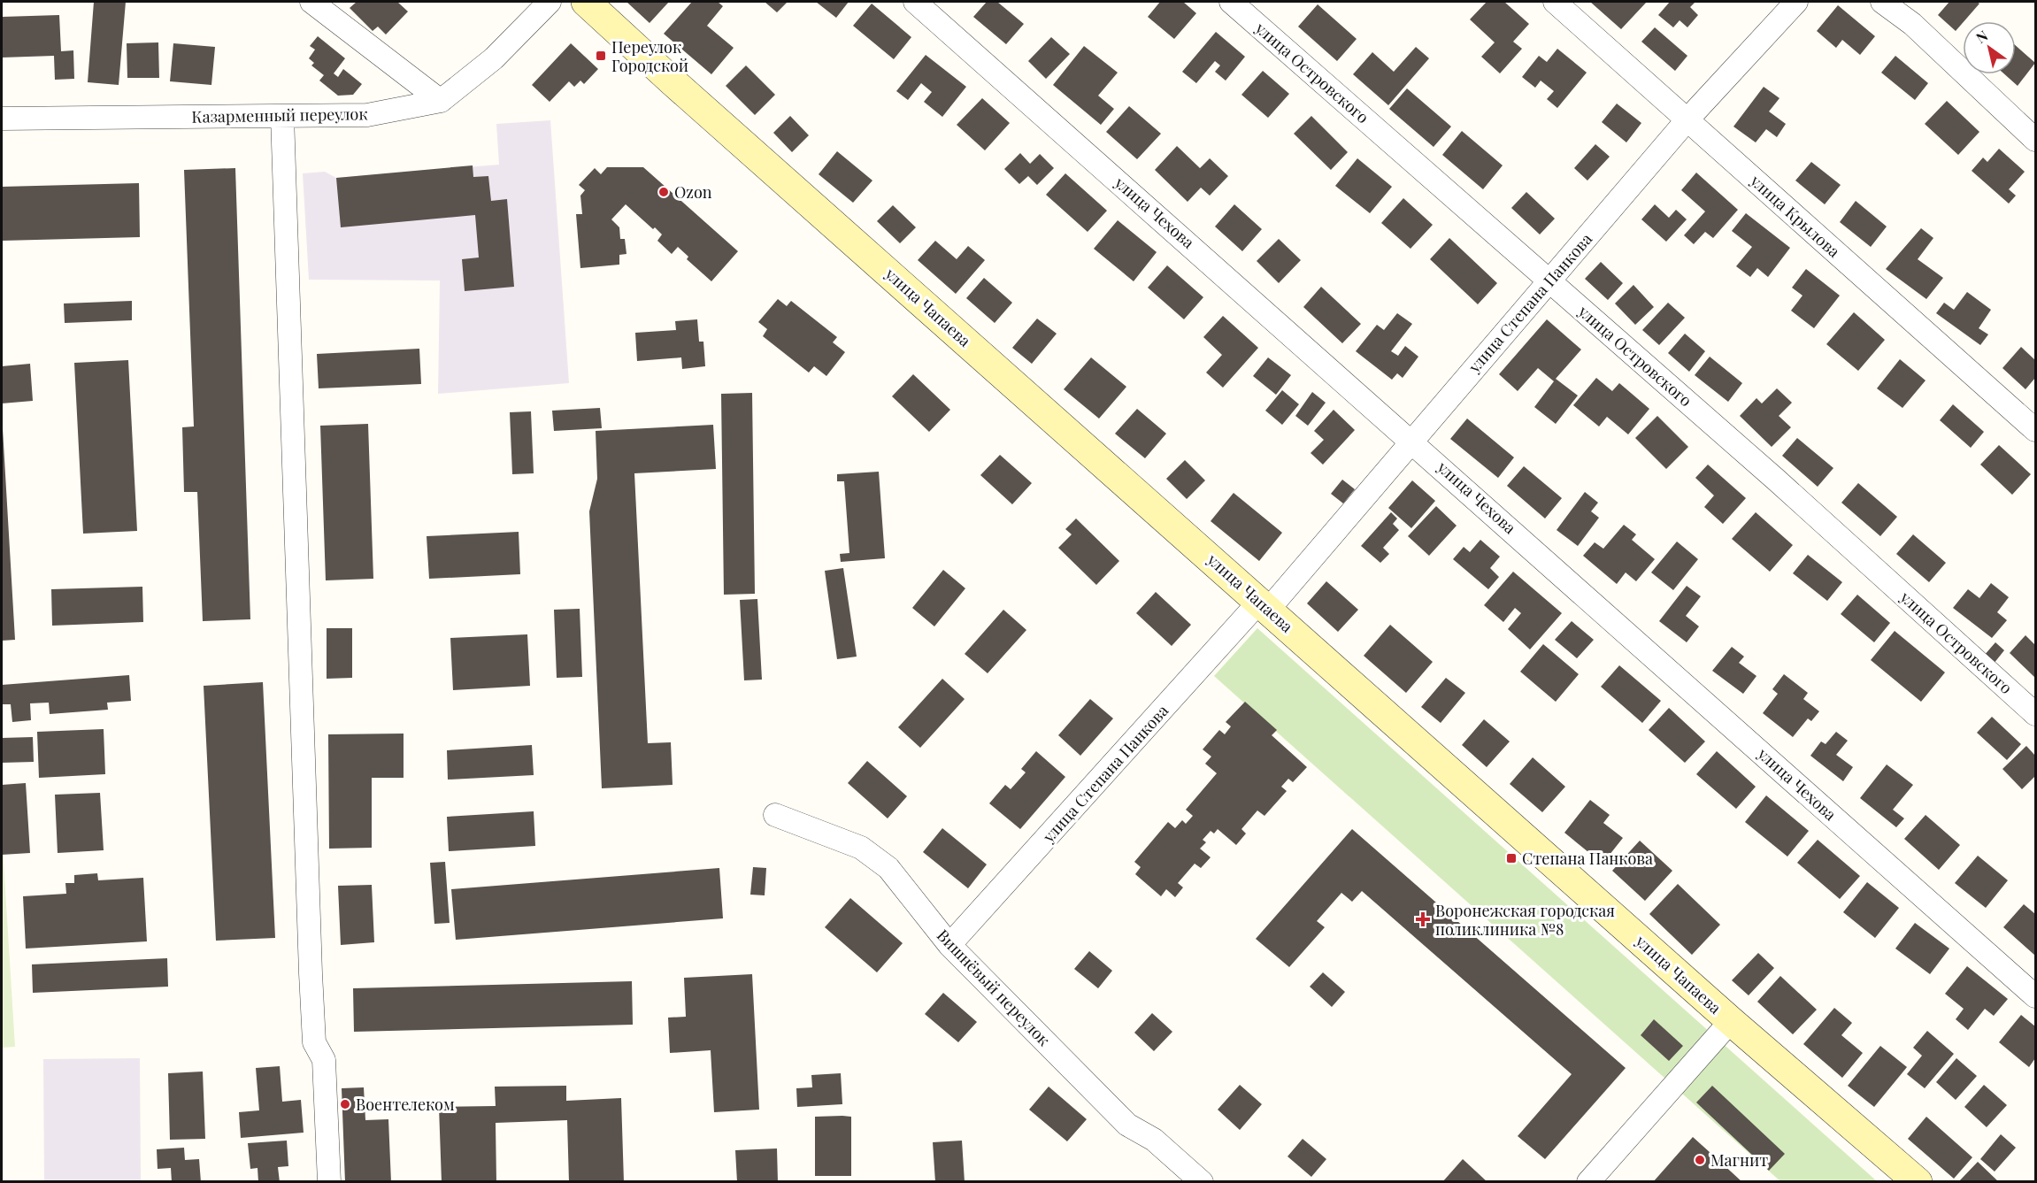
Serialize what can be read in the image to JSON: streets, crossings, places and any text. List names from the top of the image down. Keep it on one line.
{"streets":{"street":["улица Островского","Казарменный переулок","улица Чехова","улица Крылова","улица Степана Панкова","улица Чапаева","Вишнёвый переулок"]},"crossings":[["улица Островского","улица Степана Панкова"],["улица Чехова","улица Степана Панкова"],["улица Крылова","улица Степана Панкова"],["улица Степана Панкова","улица Чапаева"],["улица Степана Панкова","Вишнёвый переулок"]],"places":{"transit":["Переулок Городской","Степана Панкова"],"other":["Ozon","Воентелеком","Магнит"],"health":["Воронежская городская поликлиника №8"]},"north":"top left"}
